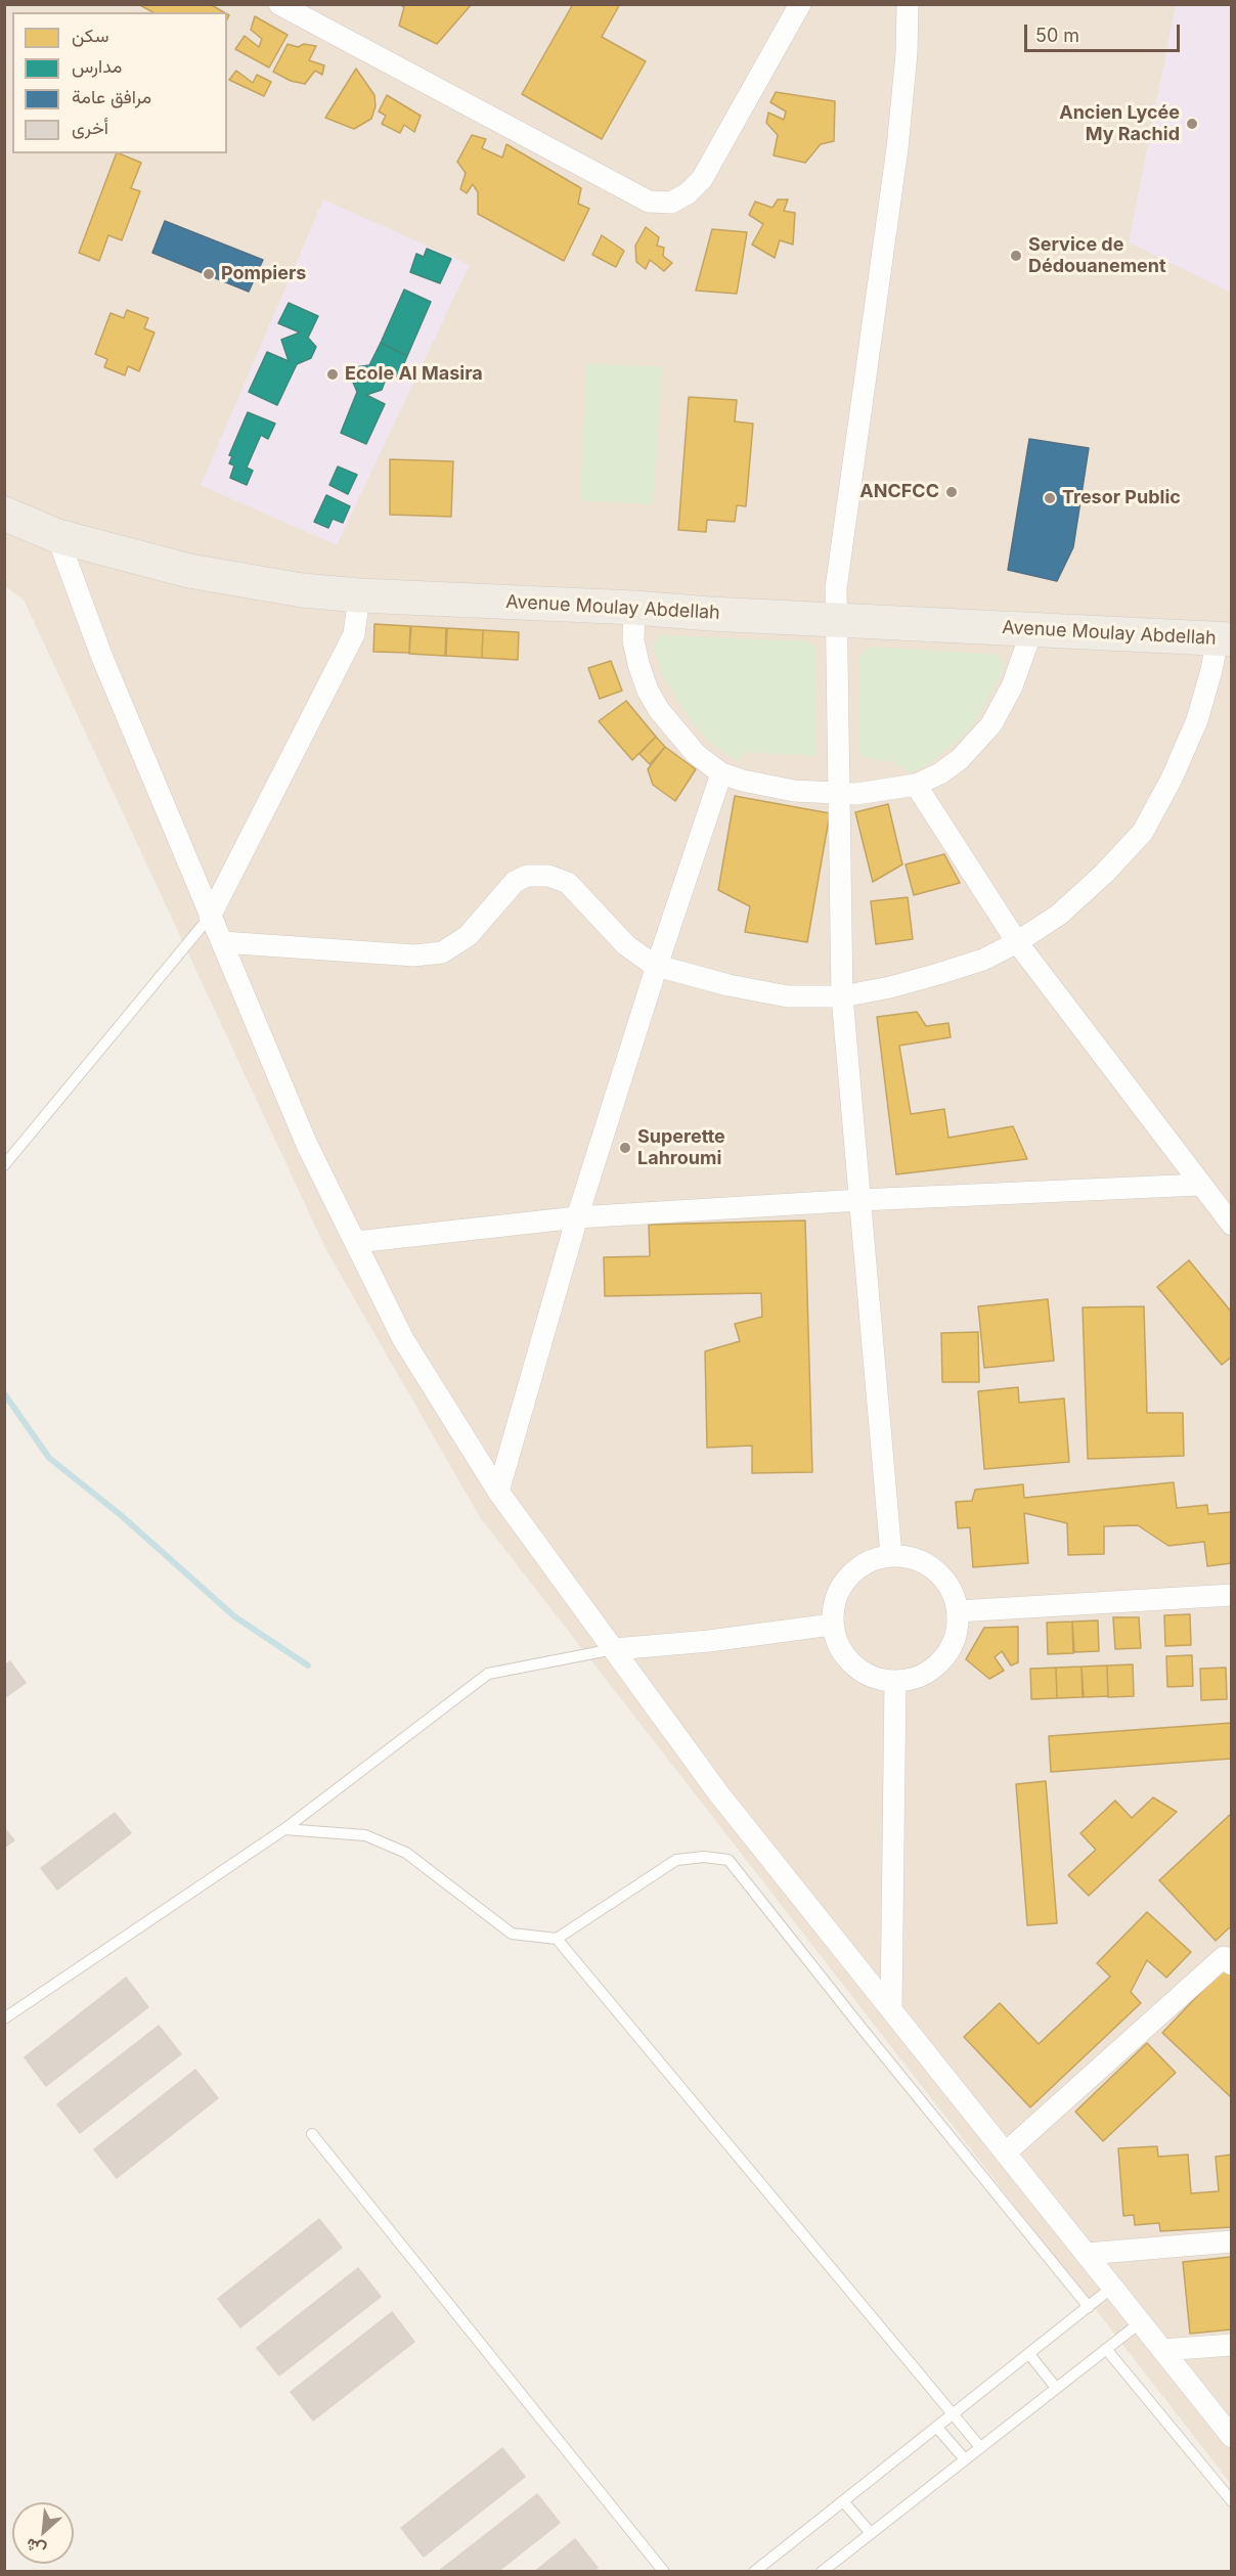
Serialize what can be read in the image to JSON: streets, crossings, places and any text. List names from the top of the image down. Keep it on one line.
{"streets":{"main road":["Avenue Moulay Abdellah"]},"places":["Ancien Lycée My Rachid","Service de Dédouanement","Pompiers","Ecole Al Masira","ANCFCC","Tresor Public","Superette Lahroumi"],"legend":["سكن","مدارس","مرافق عامة","أخرى"],"scale_bar":"50 m","north":"bottom left"}
